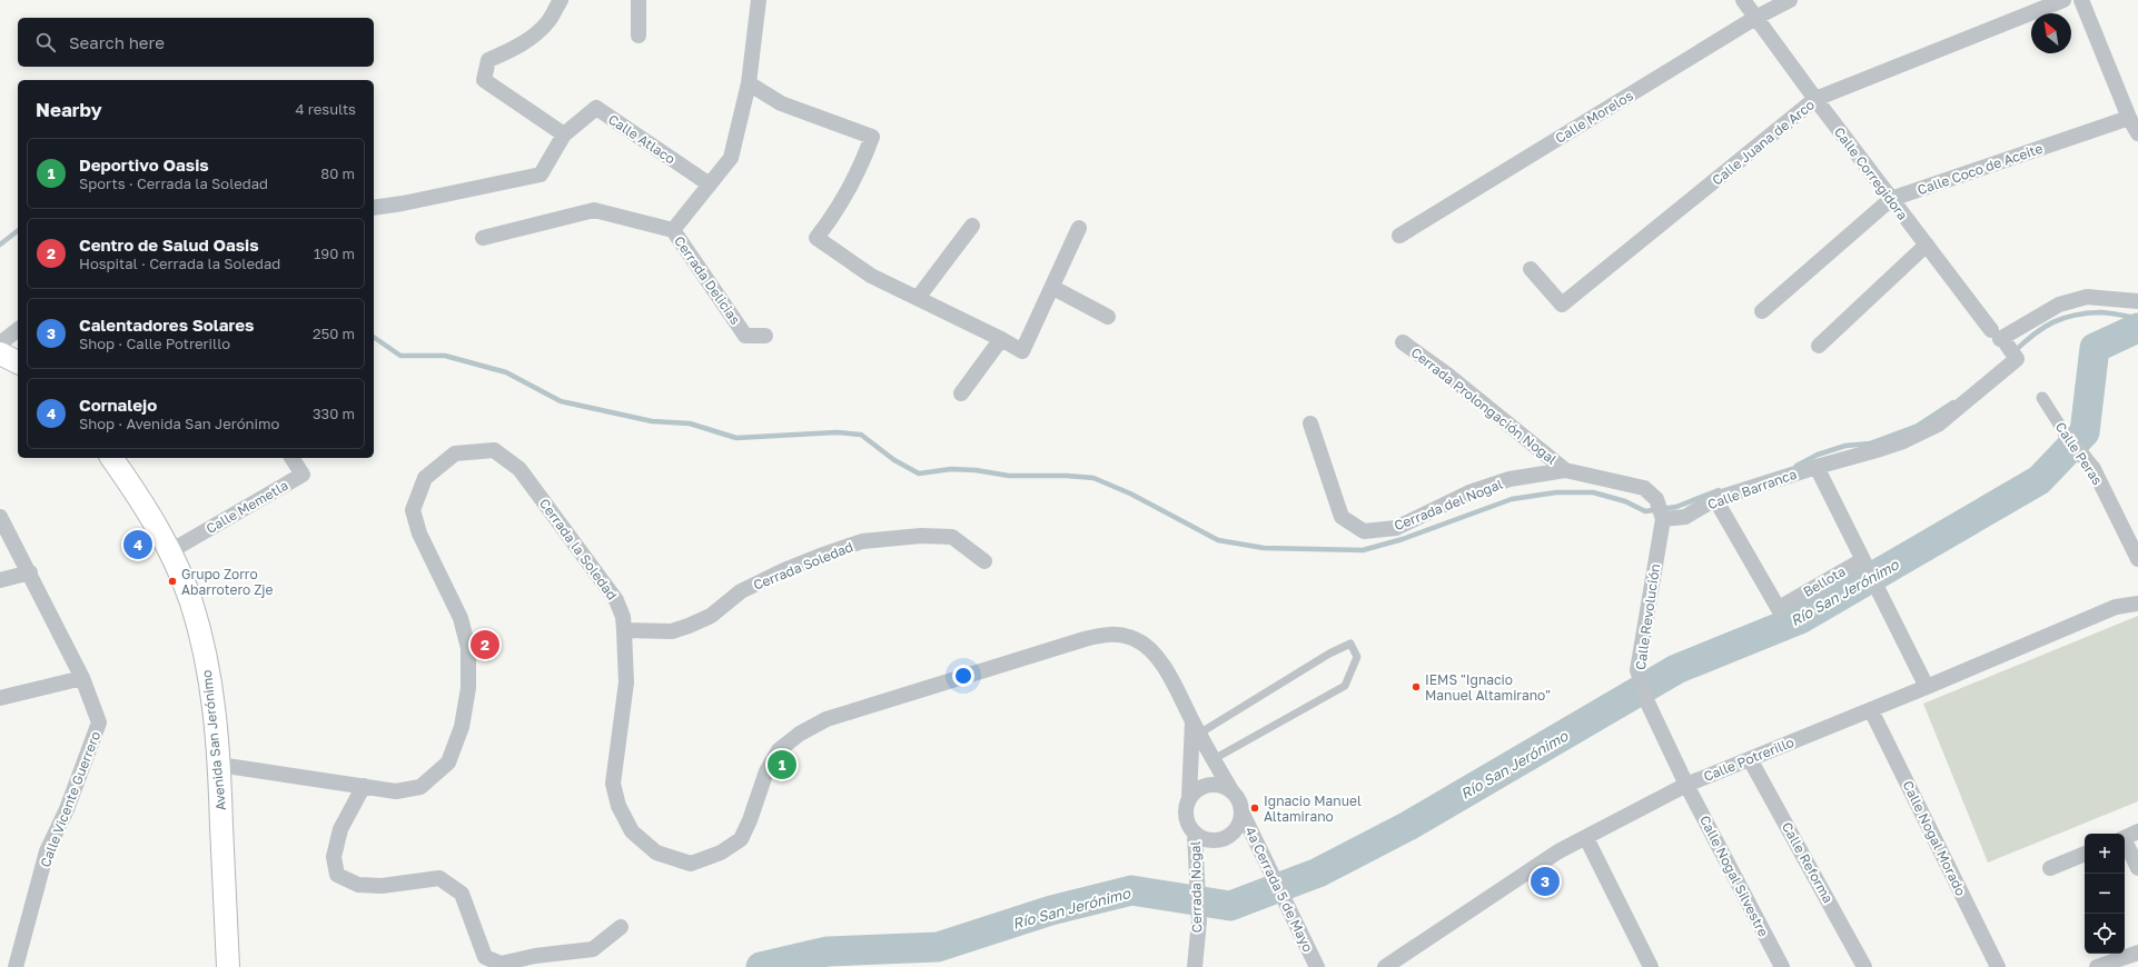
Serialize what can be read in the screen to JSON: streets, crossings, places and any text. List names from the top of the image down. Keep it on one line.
{"streets":{"main road":["Avenida San Jerónimo"],"street":["Calle Morelos","Calle Atlaco","Calle Juana de Arco","Calle Coco de Aceite","Calle Corregidora","Cerrada Delicias","Cerrada Prolongación Nogal","Calle Peras","Calle Barranca","Cerrada del Nogal","Calle Memetla","Cerrada la Soledad","Cerrada Soledad","Bellota","Calle Revolución","Calle Potrerillo","Calle Vicente Guerrero","Calle Nogal Morado","Calle Reforma","Calle Nogal Silvestre","Cerrada Nogal","4a Cerrada 5 de Mayo"]},"crossings":[["Calle Morelos","Calle Corregidora"],["Calle Juana de Arco","Calle Corregidora"],["Calle Coco de Aceite","Calle Corregidora"],["Calle Corregidora","Calle Barranca"],["Cerrada Prolongación Nogal","Cerrada del Nogal"],["Calle Barranca","Cerrada del Nogal"],["Calle Barranca","Bellota"],["Calle Barranca","Calle Revolución"],["Cerrada del Nogal","Calle Revolución"],["Calle Memetla","Avenida San Jerónimo"],["Cerrada la Soledad","Cerrada Soledad"],["Cerrada la Soledad","Avenida San Jerónimo"],["Cerrada la Soledad","Cerrada Nogal"],["Cerrada la Soledad","4a Cerrada 5 de Mayo"],["Calle Revolución","Calle Potrerillo"],["Calle Revolución","Calle Nogal Silvestre"],["Calle Potrerillo","Calle Nogal Morado"],["Calle Potrerillo","Calle Reforma"],["Calle Potrerillo","Calle Nogal Silvestre"],["Cerrada Nogal","4a Cerrada 5 de Mayo"]],"water":["Río San Jerónimo"],"places":["Grupo Zorro Abarrotero Zje","IEMS \"Ignacio Manuel Altamirano\"","Ignacio Manuel Altamirano"],"north":"top left","page":{"search":"Search here","heading":["Nearby","4 results"],"list":[{"mark":"1","name":"Deportivo Oasis","note":"Sports · Cerrada la Soledad","value":"80 m"},{"mark":"2","name":"Centro de Salud Oasis","note":"Hospital · Cerrada la Soledad","value":"190 m"},{"mark":"3","name":"Calentadores Solares","note":"Shop · Calle Potrerillo","value":"250 m"},{"mark":"4","name":"Cornalejo","note":"Shop · Avenida San Jerónimo","value":"330 m"}],"pins":["4","2","1","3"],"map_buttons":["+","−"]}}
